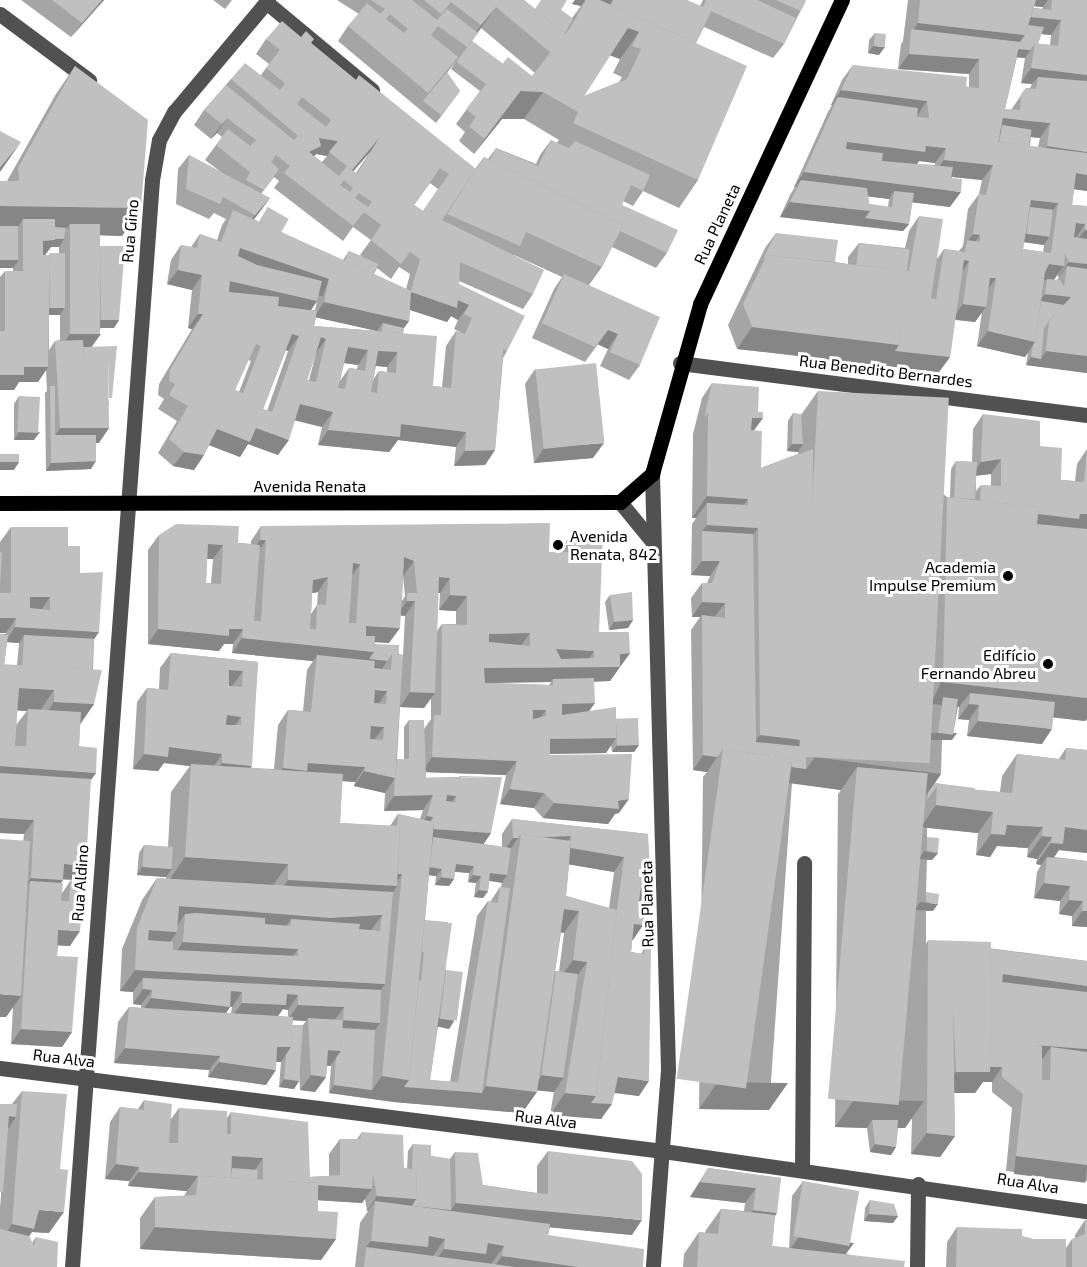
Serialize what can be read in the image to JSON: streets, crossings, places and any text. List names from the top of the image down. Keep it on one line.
{"streets":{"main road":["Rua Planeta","Avenida Renata"],"street":["Rua Gino","Rua Benedito Bernardes","Rua Aldino","Rua Alva"]},"crossings":[["Rua Planeta","Rua Benedito Bernardes"],["Rua Planeta","Rua Alva"],["Rua Gino","Avenida Renata"],["Rua Gino","Rua Aldino"],["Avenida Renata","Rua Aldino"],["Rua Aldino","Rua Alva"]],"places":["Avenida Renata, 842","Academia Impulse Premium","Edifício Fernando Abreu"]}
